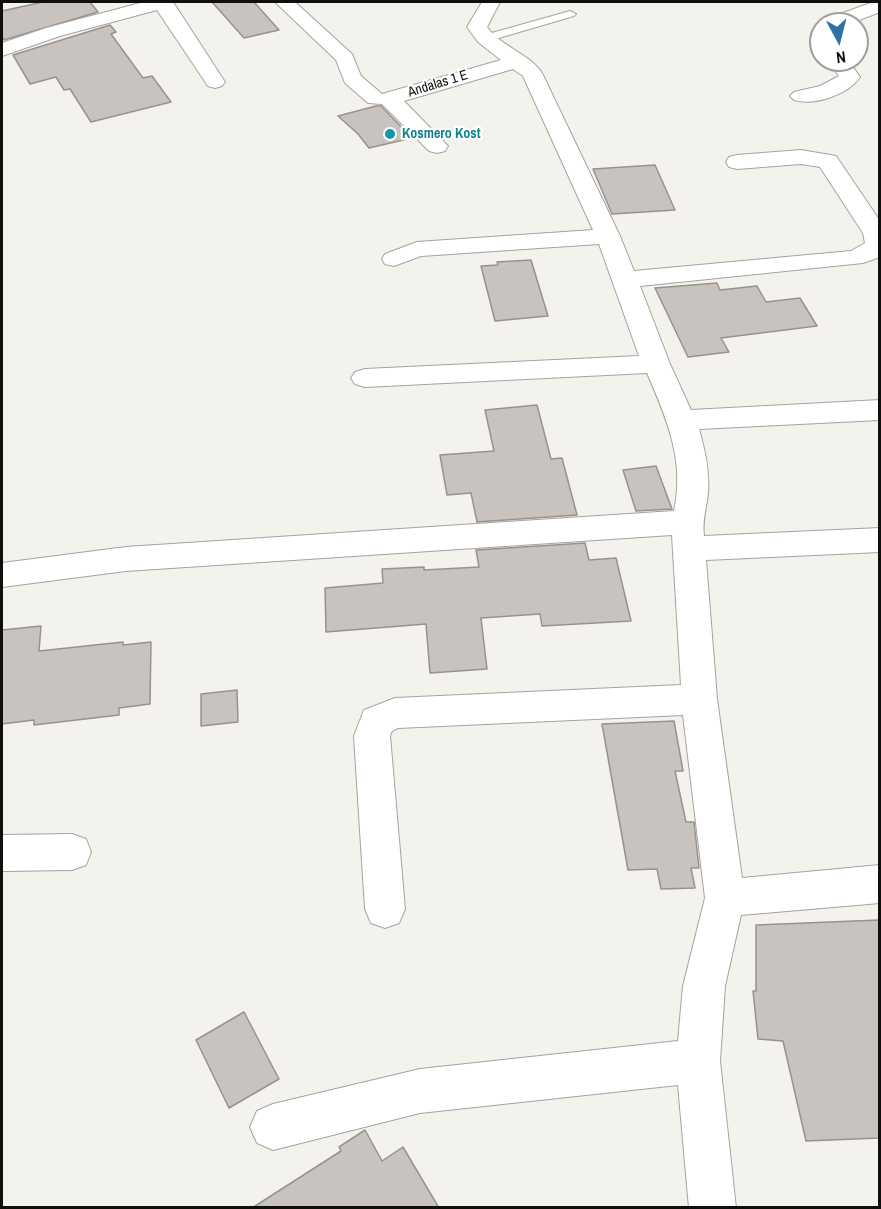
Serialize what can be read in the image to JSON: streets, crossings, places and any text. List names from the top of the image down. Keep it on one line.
{"streets":{"street":["Andalas 1 E"]},"places":["Kosmero Kost"],"north":"bottom"}
